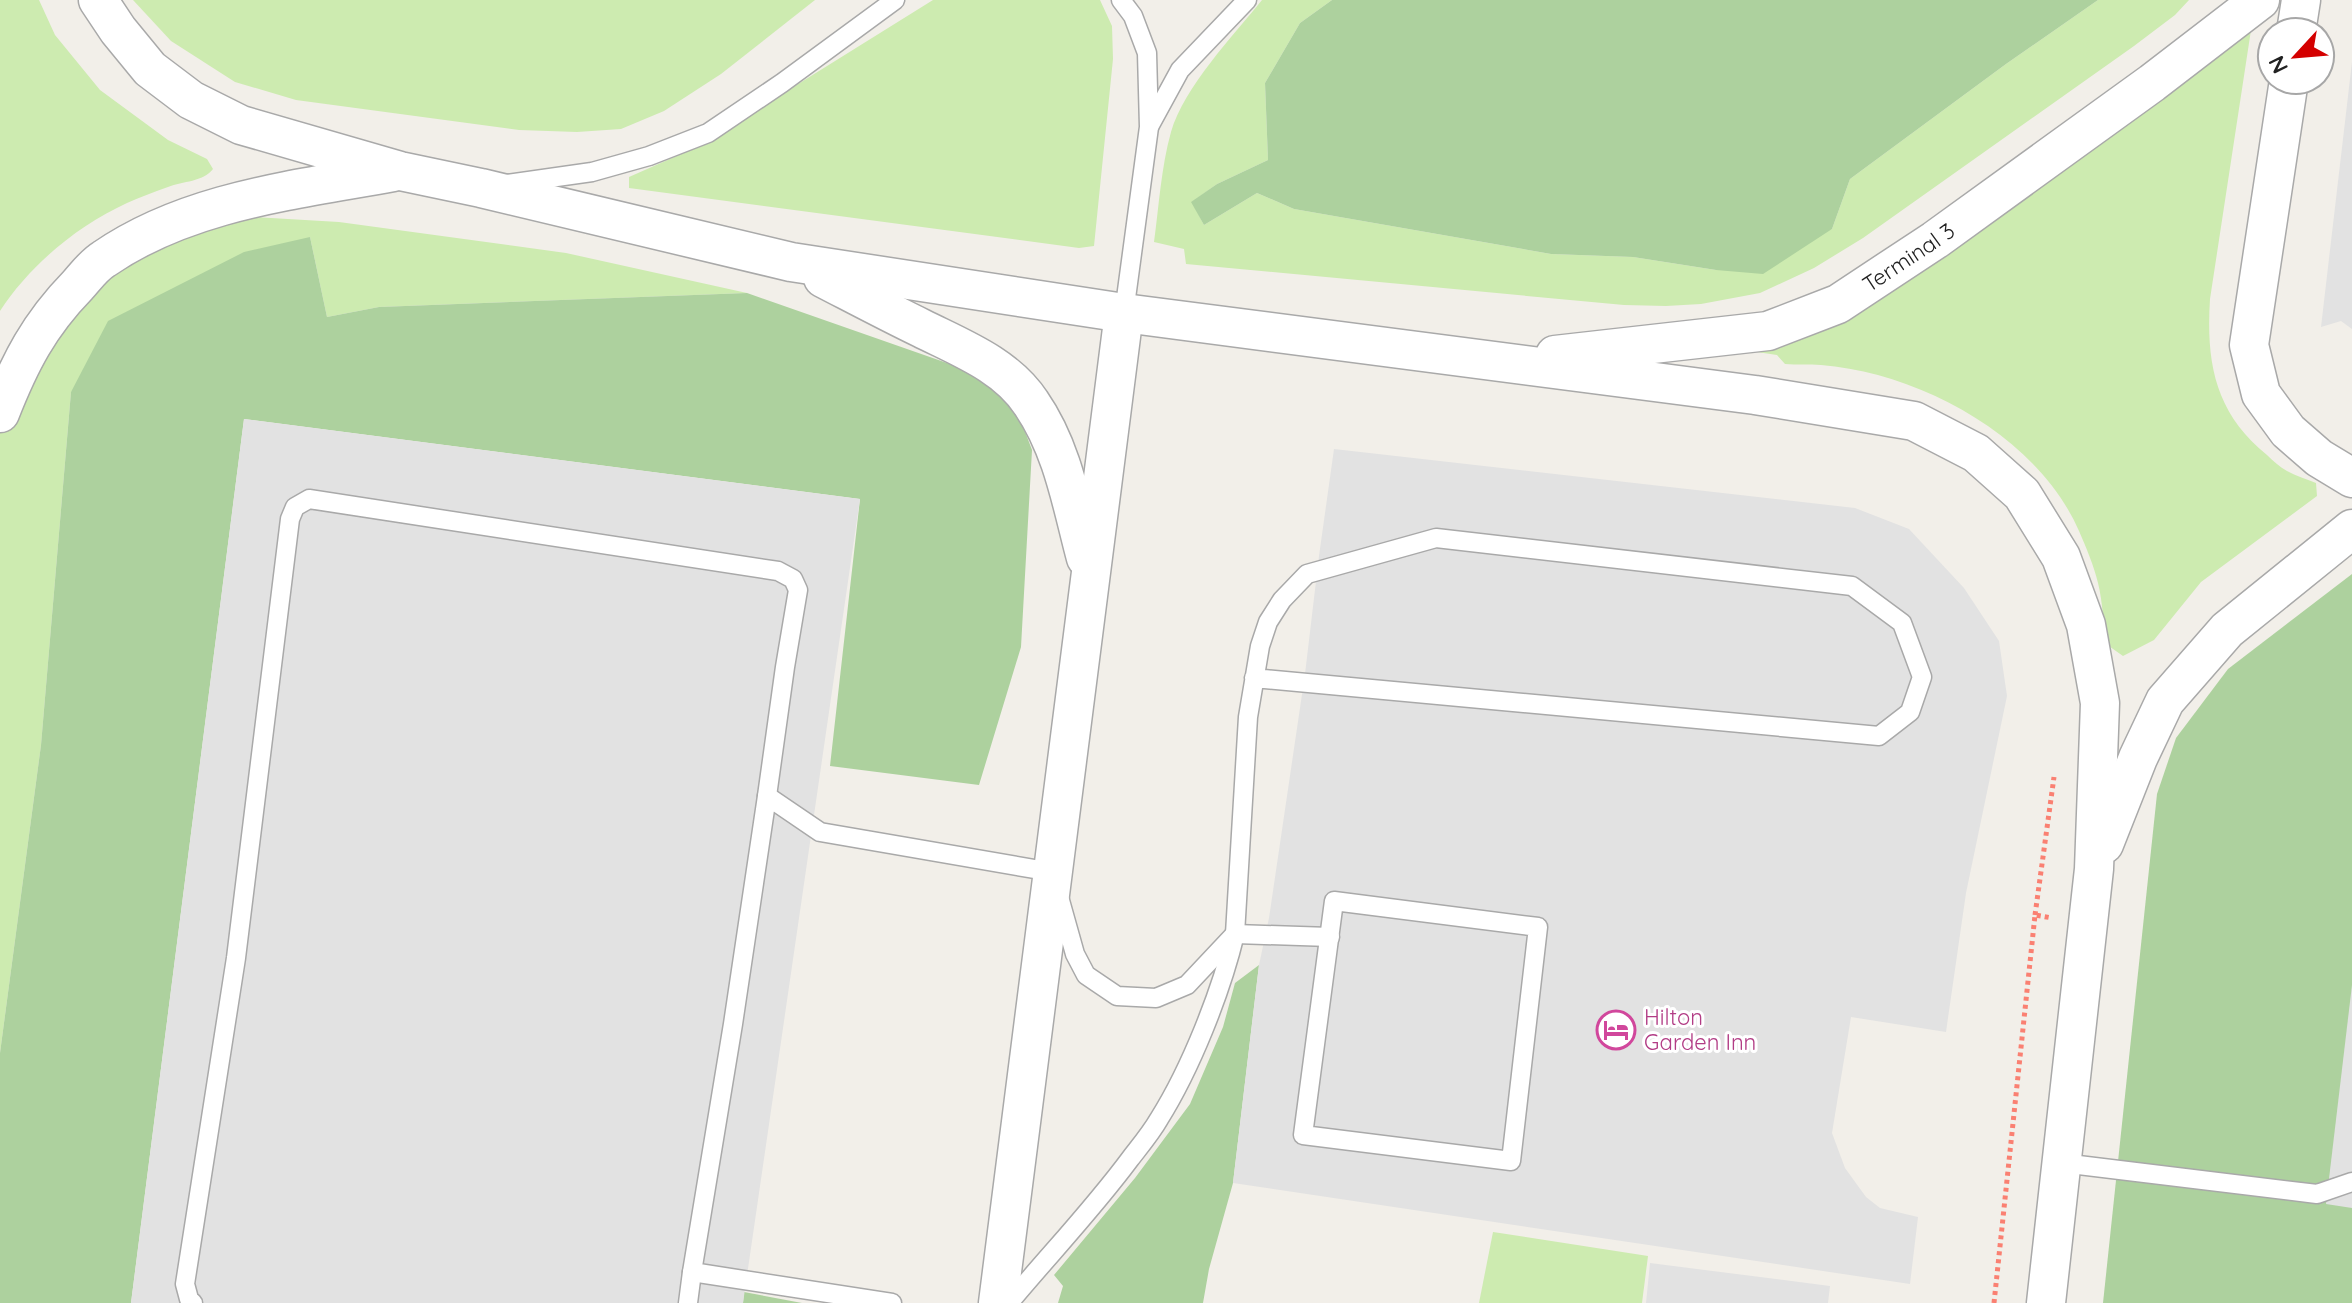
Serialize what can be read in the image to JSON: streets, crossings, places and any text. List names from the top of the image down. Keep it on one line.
{"streets":{"street":["Terminal 3"]},"places":{"hotel":["Hilton Garden Inn"]},"north":"bottom left"}
